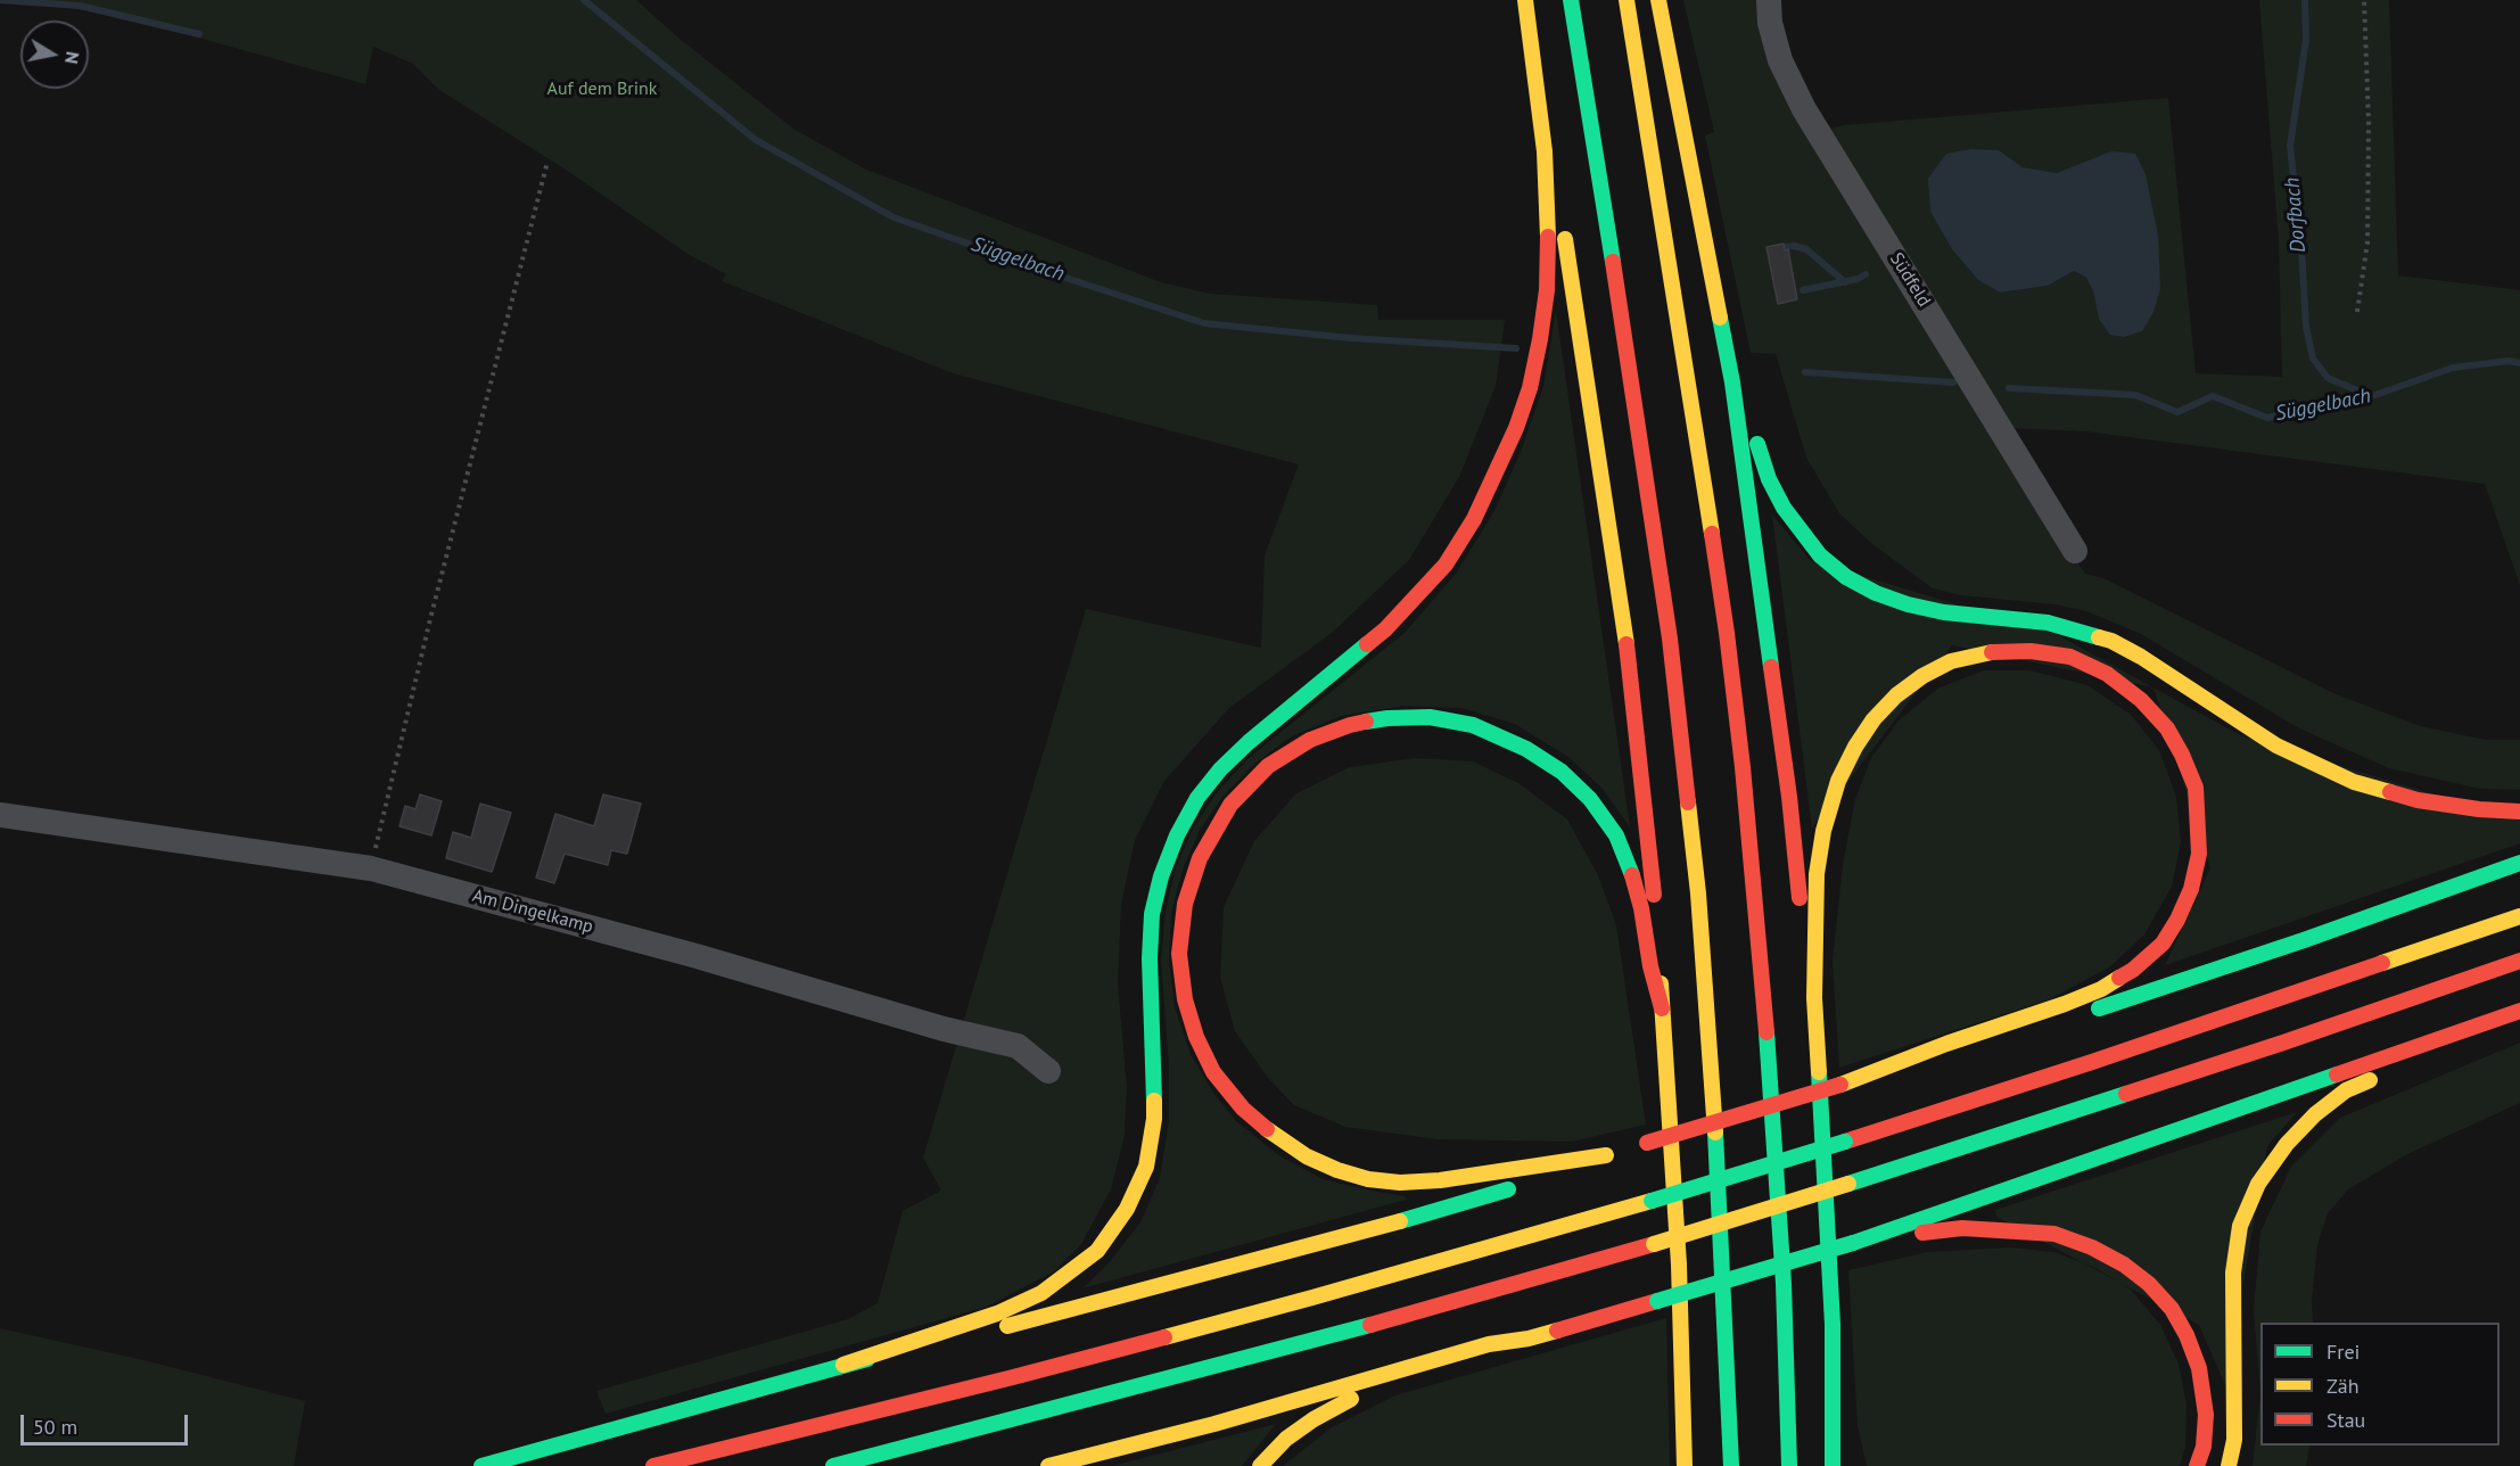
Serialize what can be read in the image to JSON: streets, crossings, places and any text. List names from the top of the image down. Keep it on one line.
{"streets":{"street":["Südfeld","Am Dingelkamp"]},"water":["Dorfbach","Süggelbach"],"parks":["Auf dem Brink"],"legend":["Frei","Zäh","Stau"],"scale_bar":"50 m","north":"right"}
